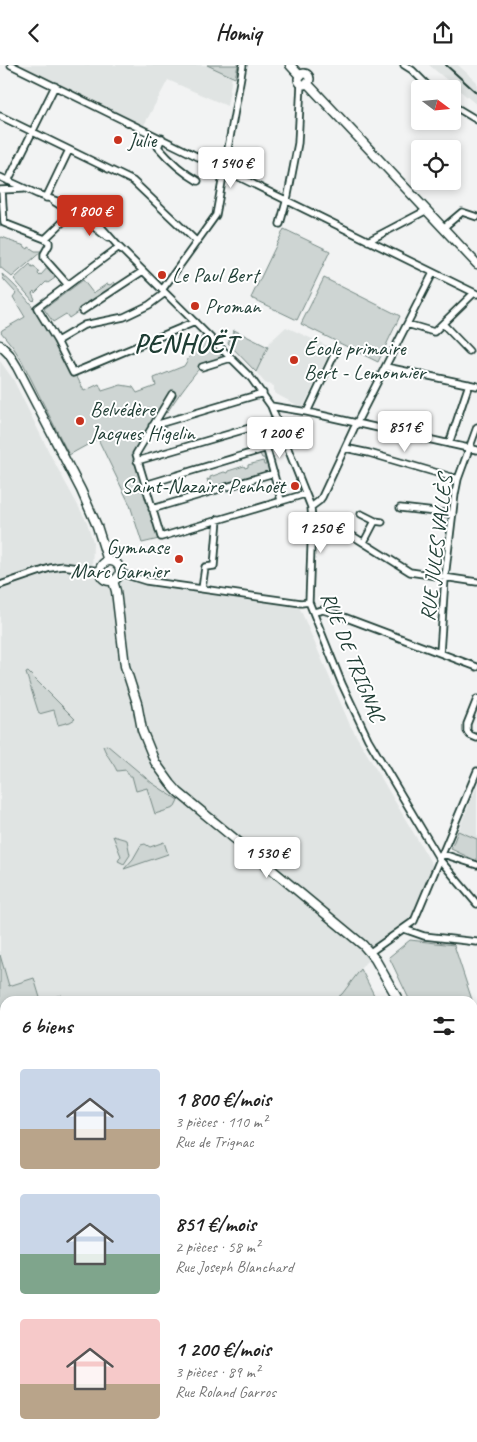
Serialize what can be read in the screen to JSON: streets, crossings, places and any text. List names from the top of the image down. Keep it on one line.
{"streets":{"street":["RUE JULES VALLÈS","RUE DE TRIGNAC"]},"districts":["PENHOËT"],"places":["Julie","Le Paul Bert","Proman","École primaire Bert - Lemonnier","Belvédère Jacques Higelin","Saint-Nazaire Penhoët","Gymnase Marc Garnier"],"north":"right","page":{"header":"Homiq","price":["1 540 €","1 800 €","851 €","1 200 €","1 250 €","1 530 €"],"heading":"6 biens","list":[{"name":"1 800 €/mois","note":"3 pièces · 110 m² · Rue de Trignac"},{"name":"851 €/mois","note":"2 pièces · 58 m² · Rue Joseph Blanchard"},{"name":"1 200 €/mois","note":"3 pièces · 89 m² · Rue Roland Garros"}]}}
